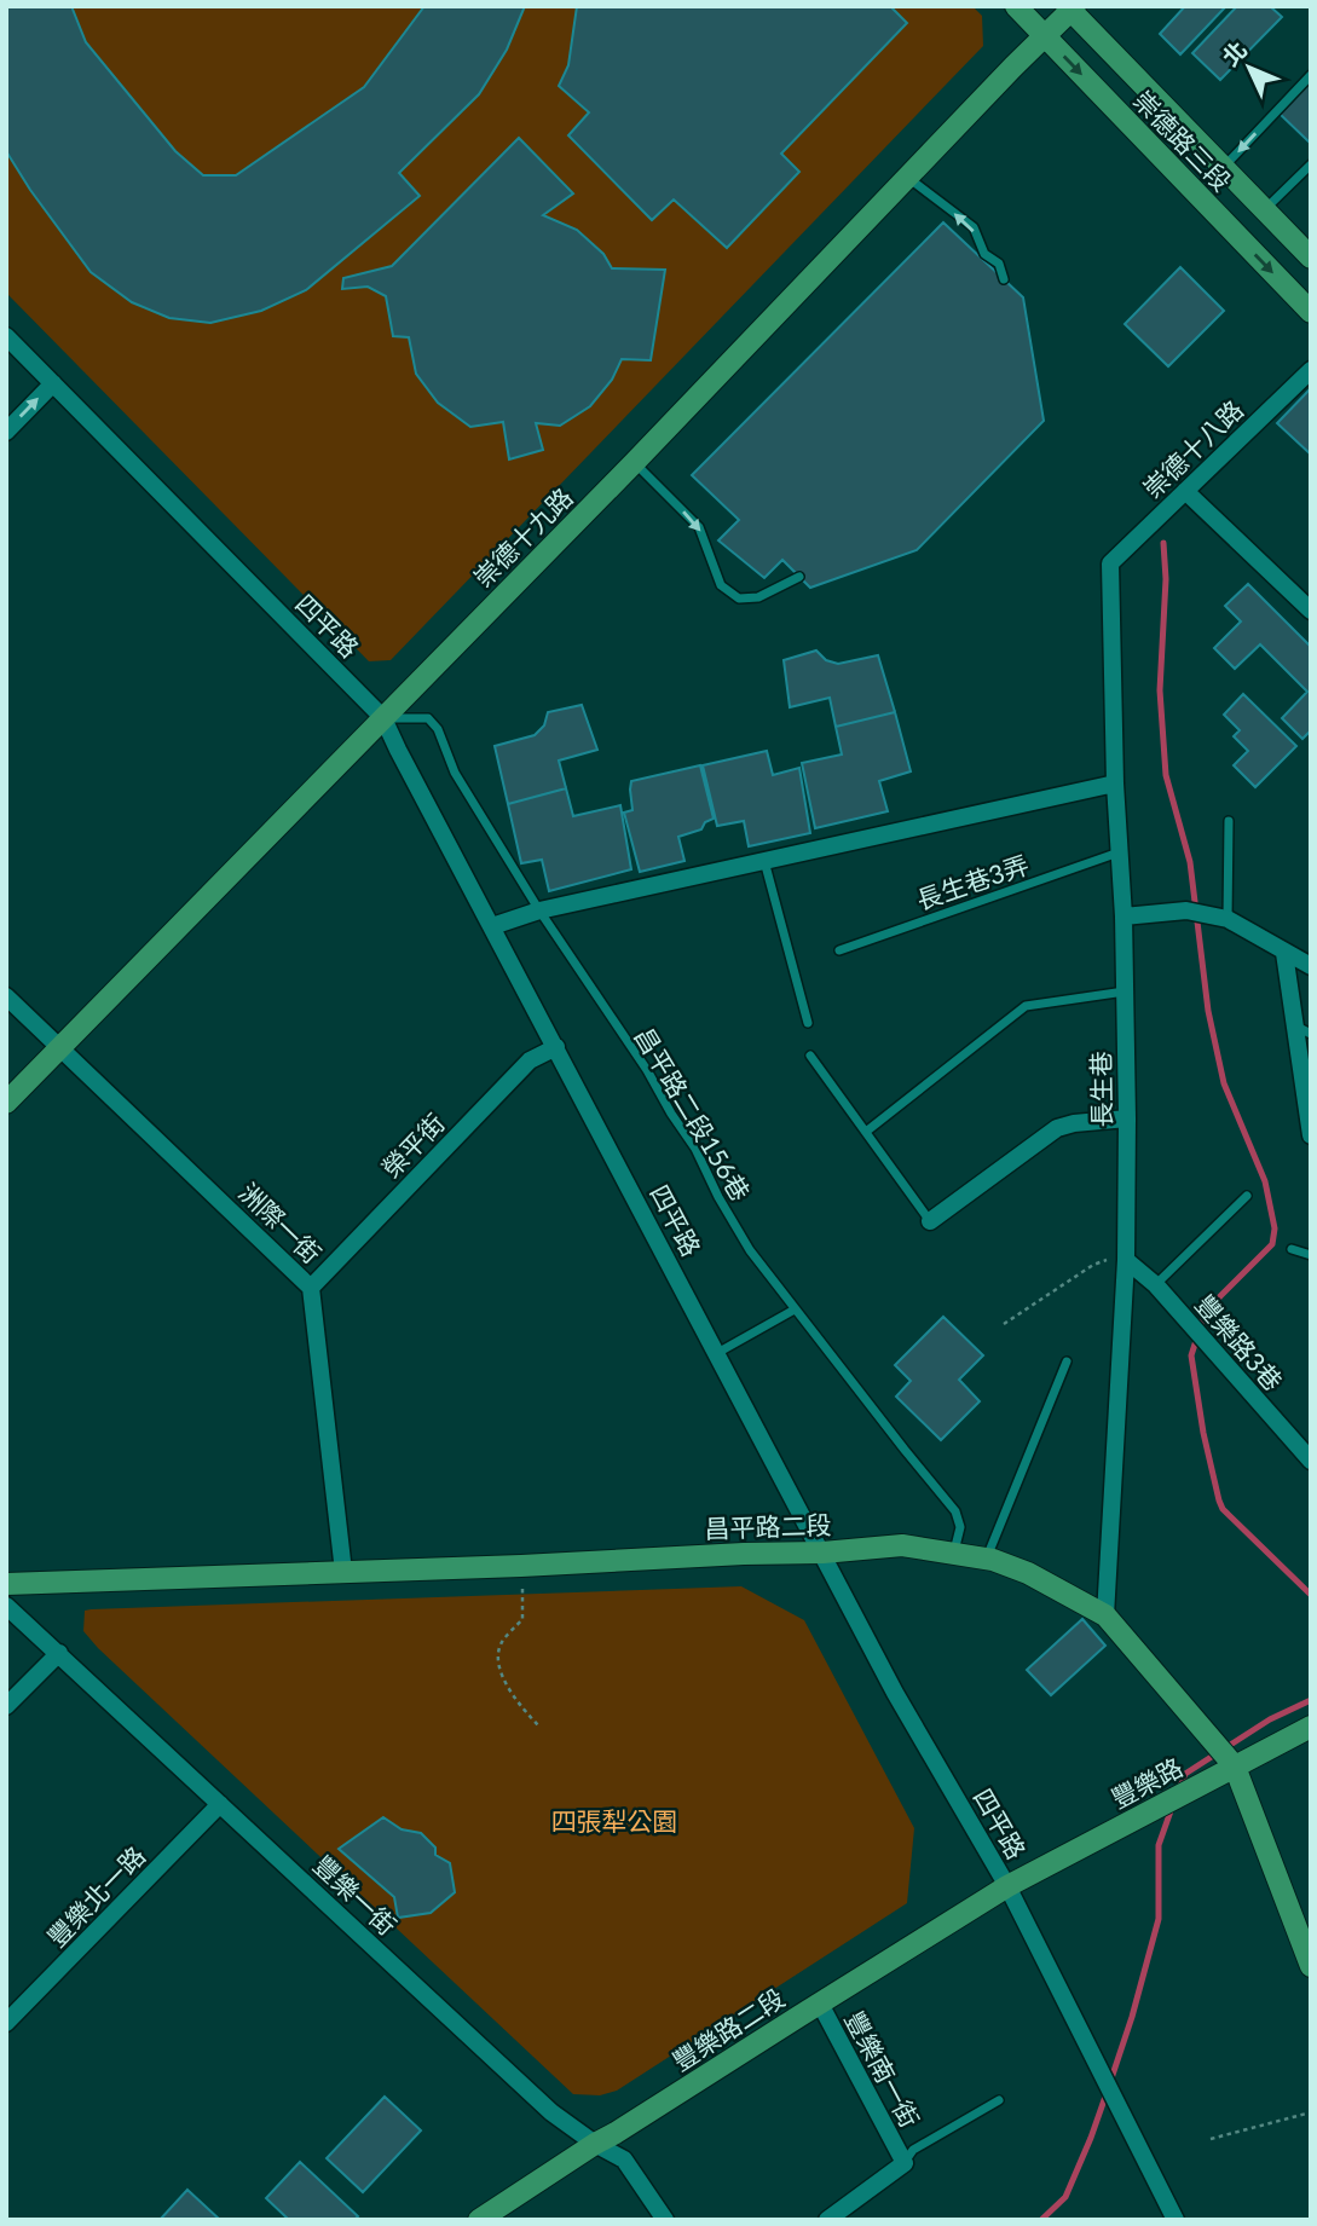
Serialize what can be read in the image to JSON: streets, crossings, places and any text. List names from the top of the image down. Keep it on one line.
{"streets":{"street":["崇德路三段","崇德十八路","崇德十九路","四平路","長生巷","榮平街","洲際一街","豐樂路3巷","昌平路二段","豐樂路","豐樂一街","豐樂北一路","豐樂路二段","豐樂南一街"],"lane":["長生巷3弄","昌平路二段156巷"]},"crossings":[["崇德路三段","崇德十九路"],["崇德十八路","長生巷"],["崇德十九路","四平路"],["崇德十九路","昌平路二段156巷"],["崇德十九路","洲際一街"],["四平路","昌平路二段156巷"],["四平路","榮平街"],["四平路","昌平路二段"],["四平路","豐樂路"],["四平路","豐樂路二段"],["長生巷3弄","長生巷"],["長生巷","豐樂路3巷"],["長生巷","昌平路二段"],["昌平路二段156巷","昌平路二段"],["榮平街","洲際一街"],["洲際一街","昌平路二段"],["昌平路二段","豐樂路"],["豐樂路","豐樂路二段"],["豐樂一街","豐樂北一路"],["豐樂一街","豐樂路二段"],["豐樂路二段","豐樂南一街"]],"parks":["四張犁公園"],"north":"top left"}
